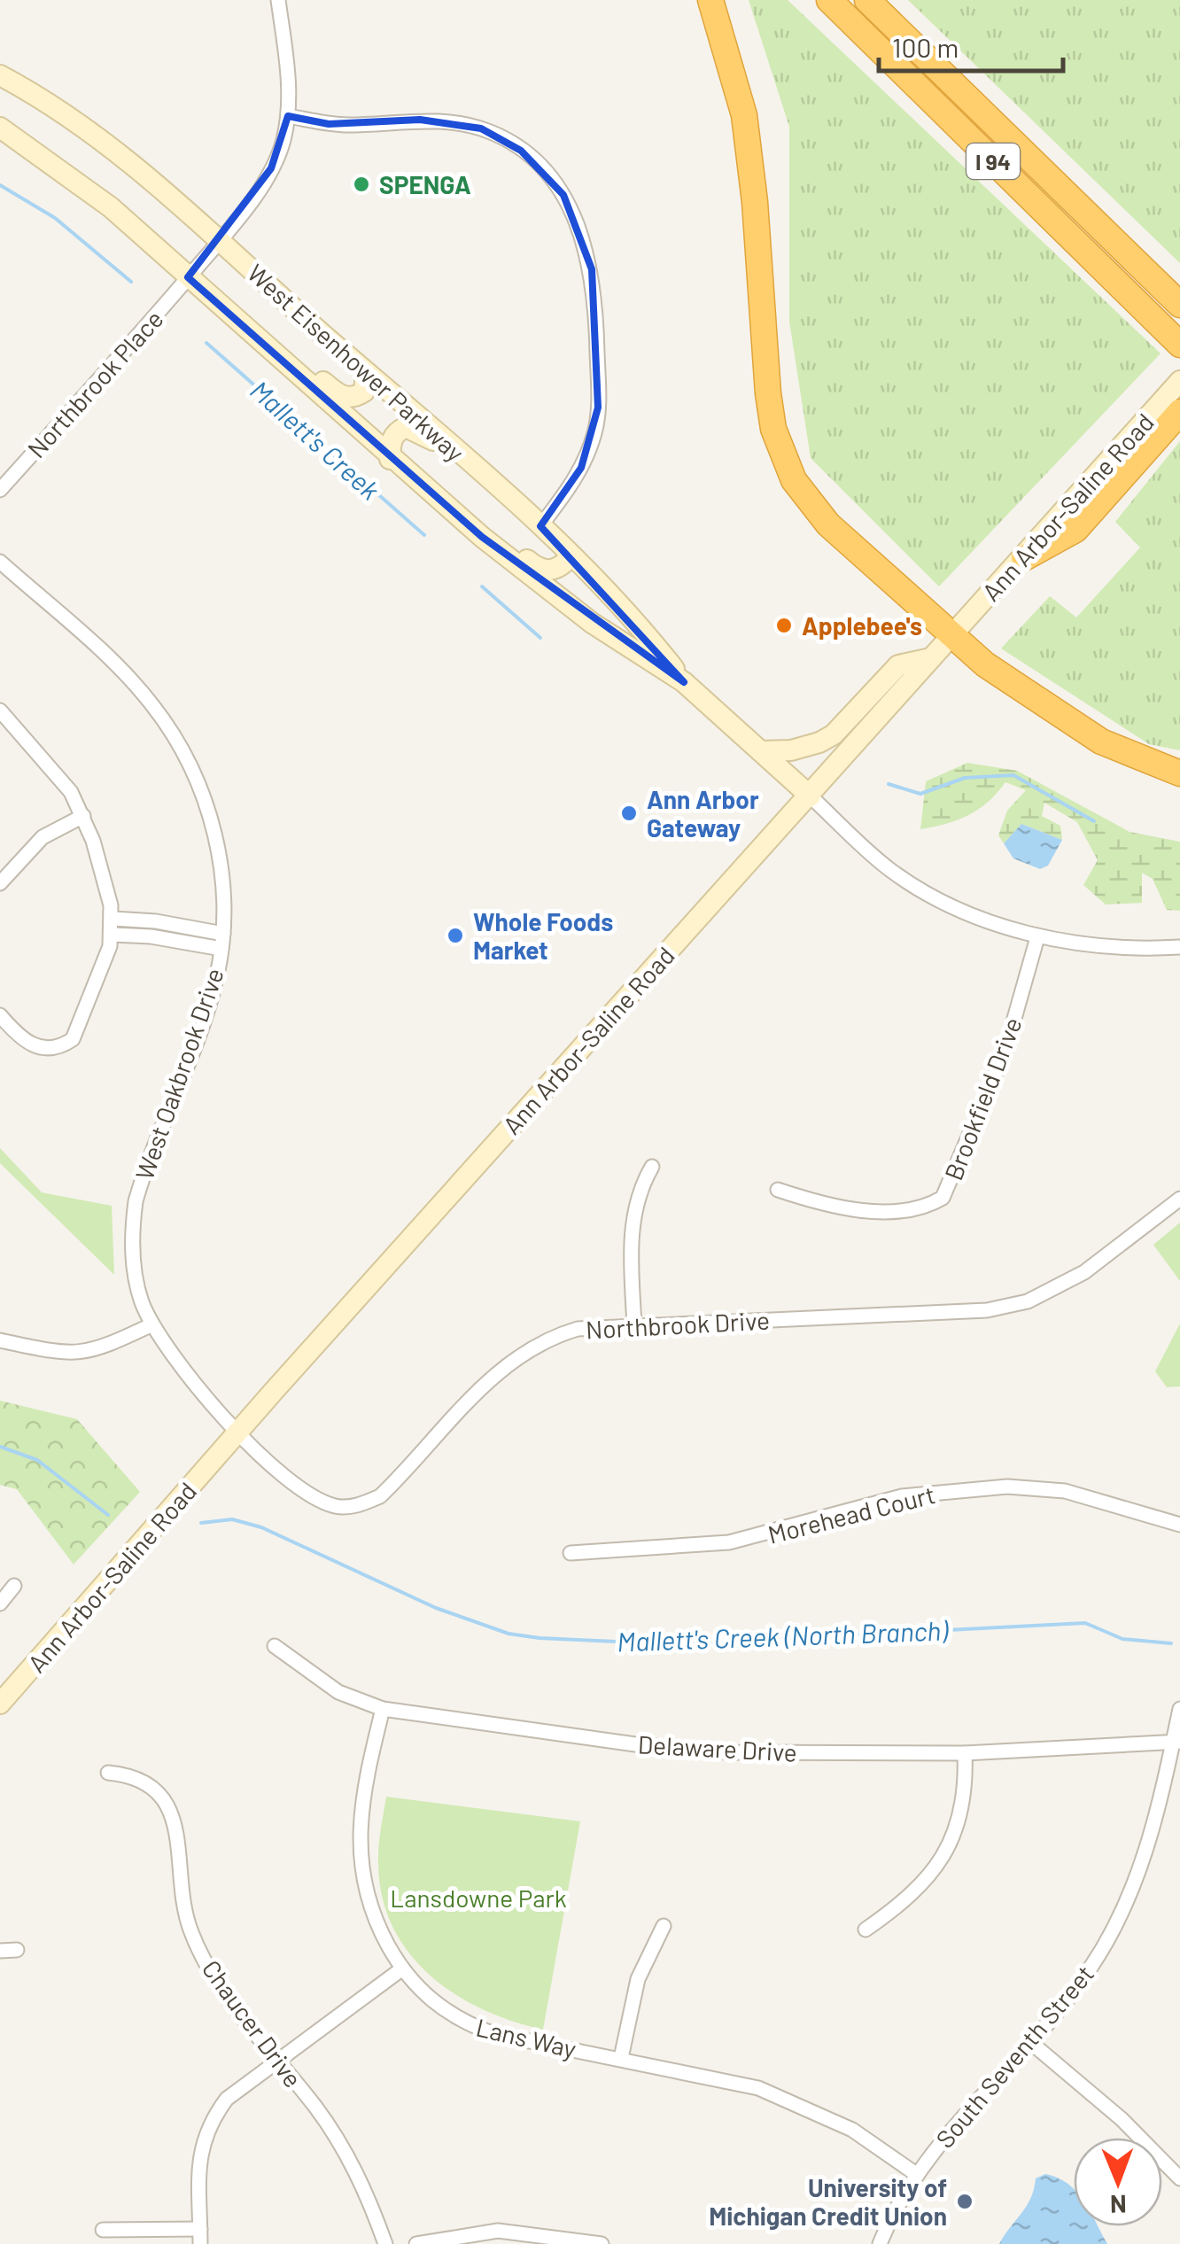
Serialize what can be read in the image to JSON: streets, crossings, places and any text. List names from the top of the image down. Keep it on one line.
{"streets":{"highway":["I 94"],"main road":["West Eisenhower Parkway","Ann Arbor-Saline Road"],"street":["Northbrook Place","West Oakbrook Drive","Brookfield Drive","Northbrook Drive","Morehead Court","Delaware Drive","Chaucer Drive","Lans Way","South Seventh Street"]},"crossings":[["West Eisenhower Parkway","Northbrook Place"],["West Eisenhower Parkway","Ann Arbor-Saline Road"],["Ann Arbor-Saline Road","West Oakbrook Drive"],["Ann Arbor-Saline Road","Northbrook Drive"],["West Oakbrook Drive","Northbrook Drive"],["Delaware Drive","Lans Way"],["Delaware Drive","South Seventh Street"],["Lans Way","South Seventh Street"]],"water":["Mallett's Creek","Mallett's Creek (North Branch)"],"parks":["Lansdowne Park"],"places":["SPENGA","Applebee's","Ann Arbor Gateway","Whole Foods Market","University of Michigan Credit Union"],"scale_bar":"100 m","north":"bottom"}
